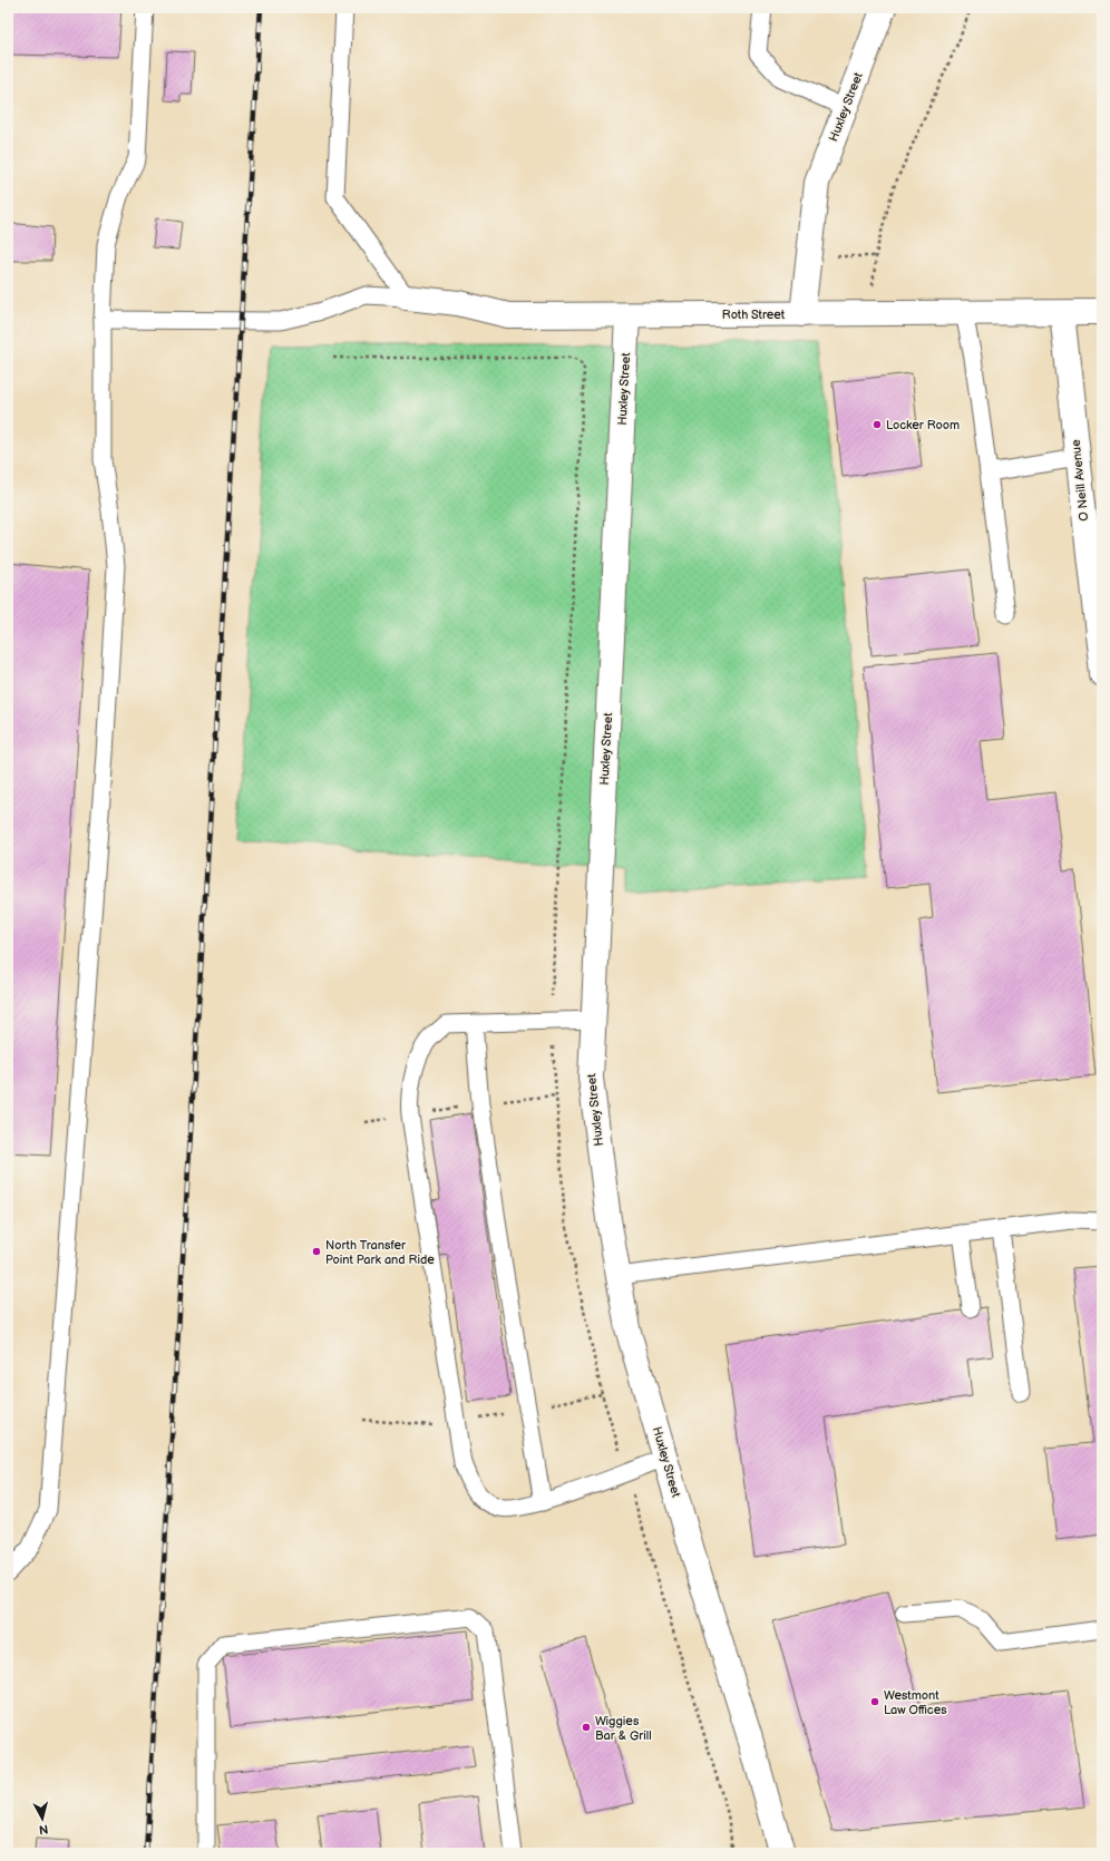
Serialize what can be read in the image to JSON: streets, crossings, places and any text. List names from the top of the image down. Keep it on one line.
{"streets":{"street":["Huxley Street","Roth Street","O Neill Avenue"]},"crossings":[["Huxley Street","Roth Street"],["Roth Street","O Neill Avenue"]],"places":["Locker Room","North Transfer Point Park and Ride","Westmont Law Offices","Wiggies Bar & Grill"],"north":"bottom"}
